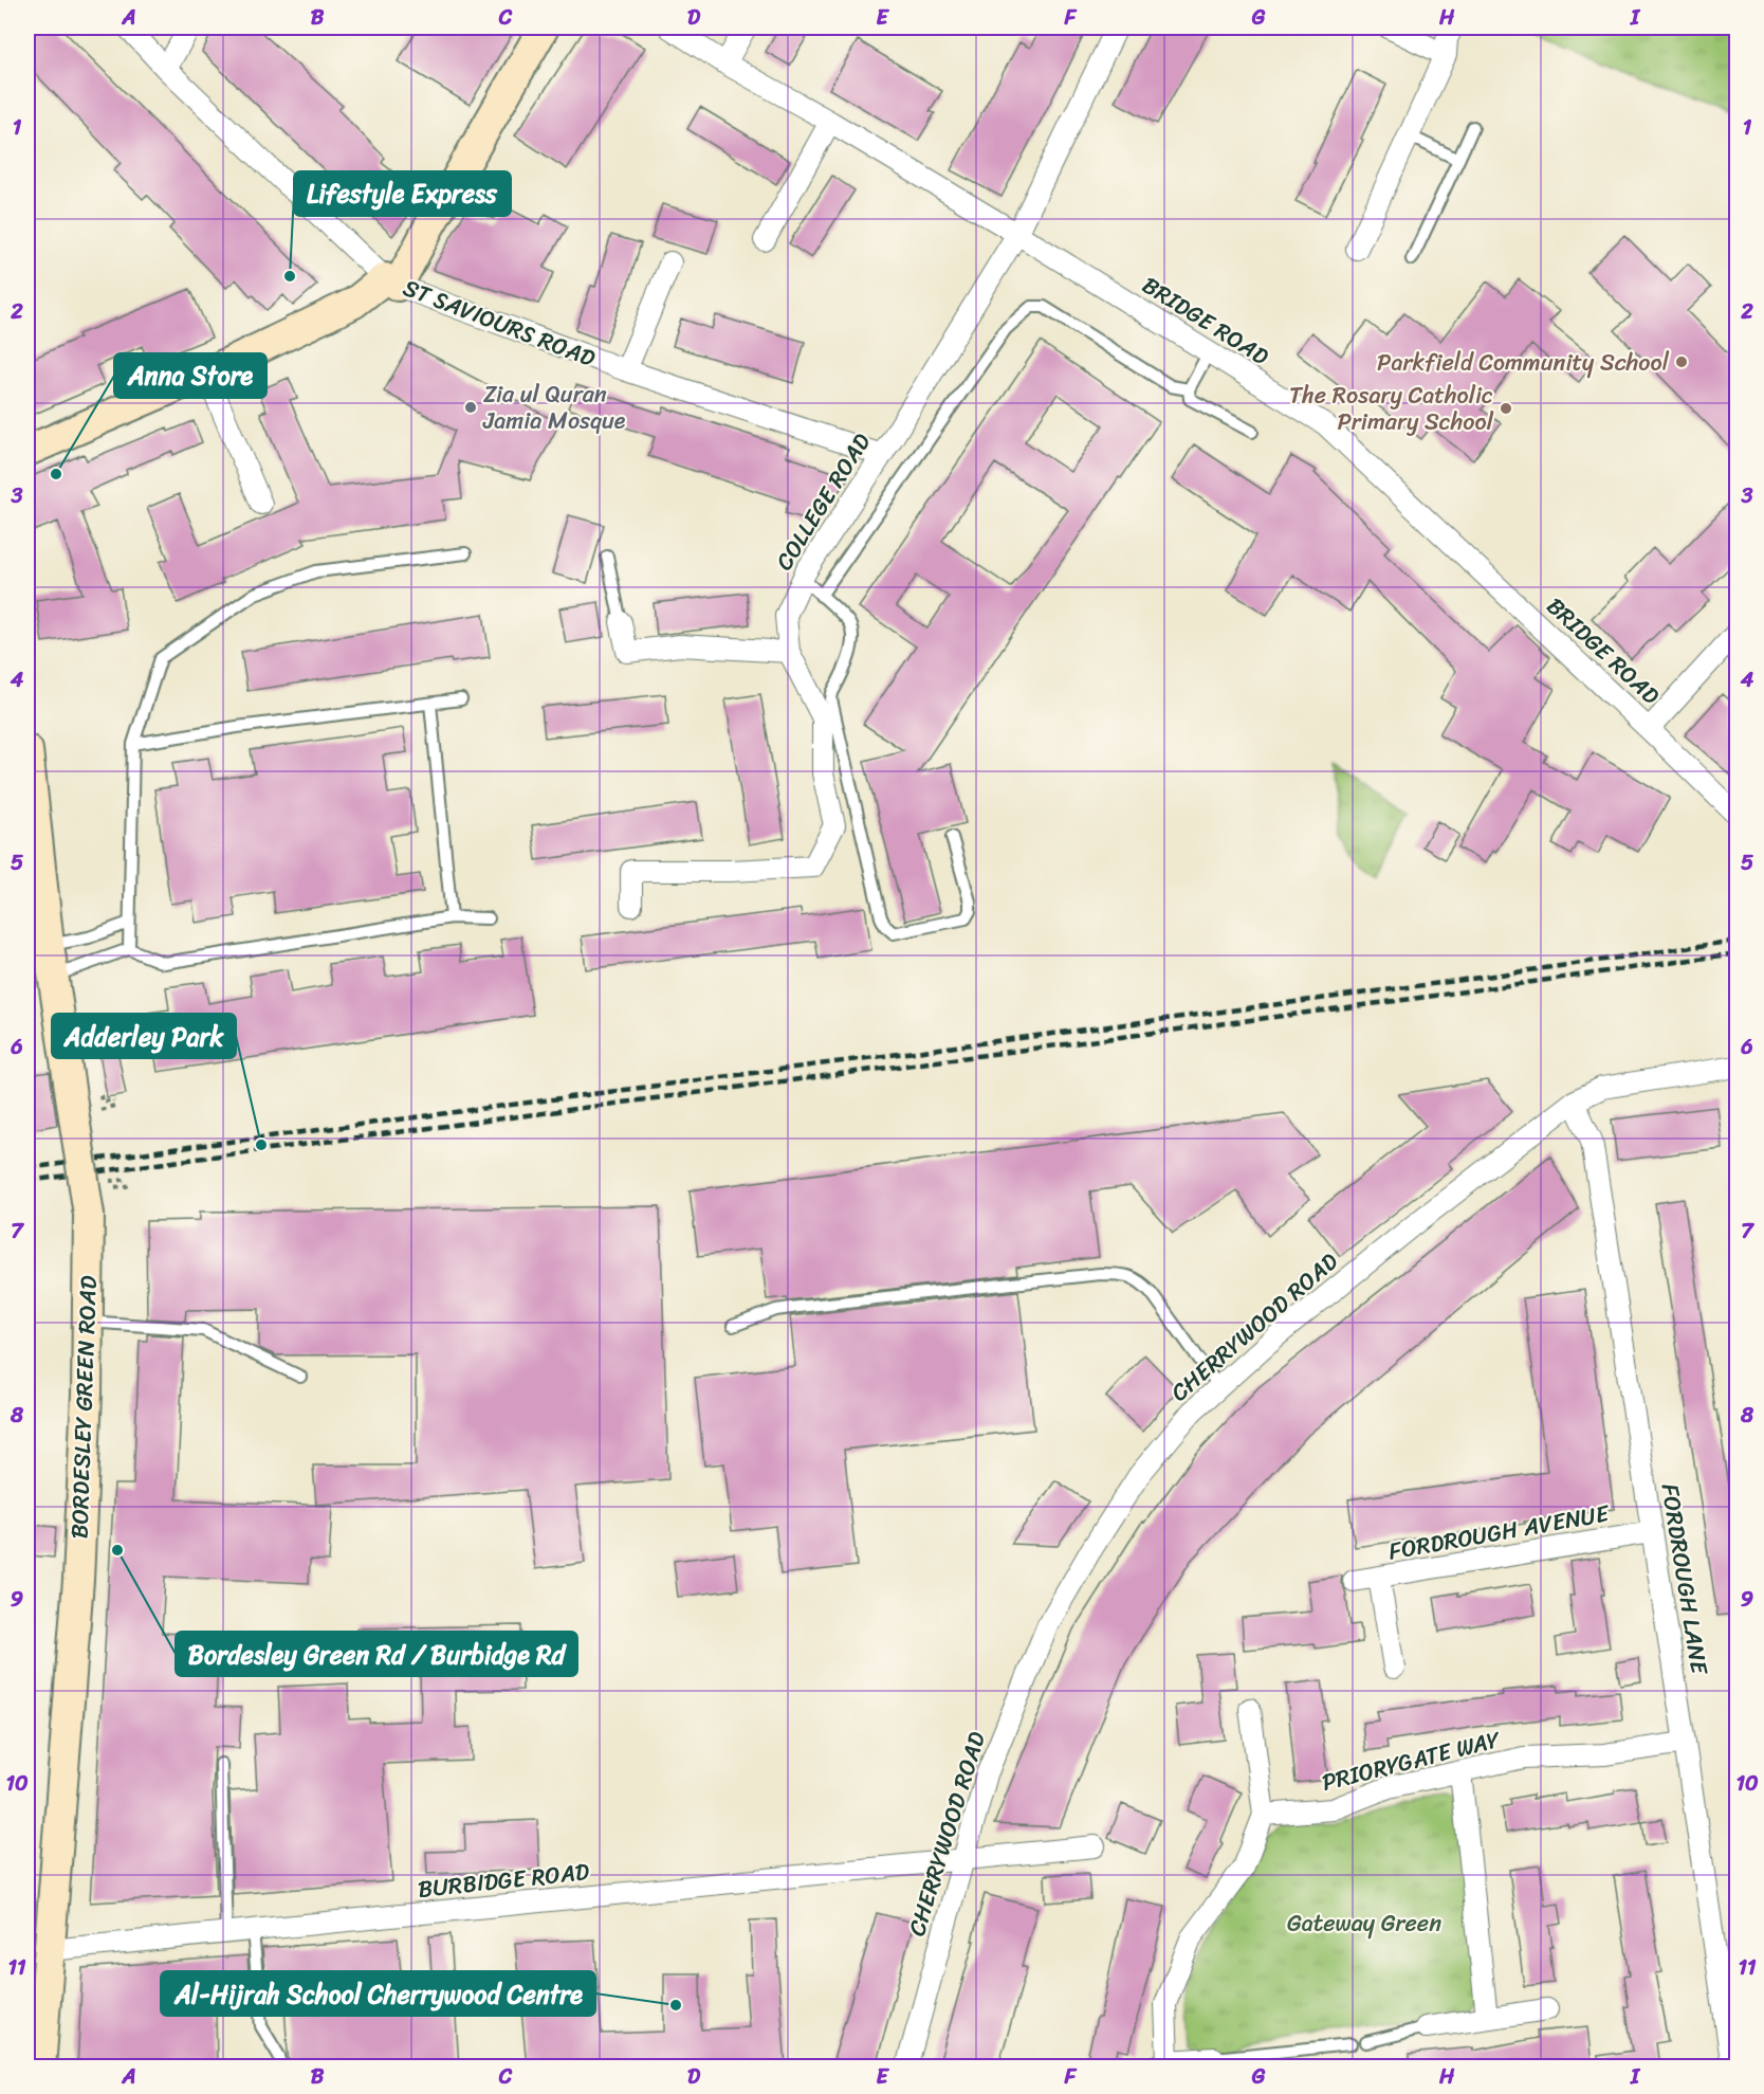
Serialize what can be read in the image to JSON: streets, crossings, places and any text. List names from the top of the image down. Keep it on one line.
{"streets":{"main road":["BORDESLEY GREEN ROAD"],"street":["BRIDGE ROAD","ST SAVIOURS ROAD","COLLEGE ROAD","CHERRYWOOD ROAD","FORDROUGH AVENUE","FORDROUGH LANE","PRIORYGATE WAY","BURBIDGE ROAD"]},"crossings":[["BRIDGE ROAD","COLLEGE ROAD"],["ST SAVIOURS ROAD","COLLEGE ROAD"],["CHERRYWOOD ROAD","FORDROUGH LANE"],["CHERRYWOOD ROAD","BURBIDGE ROAD"],["BORDESLEY GREEN ROAD","BURBIDGE ROAD"],["FORDROUGH AVENUE","FORDROUGH LANE"],["FORDROUGH LANE","PRIORYGATE WAY"]],"parks":["Gateway Green"],"places":["Lifestyle Express","Parkfield Community School","Zia ul Quran Jamia Mosque","The Rosary Catholic Primary School","Anna Store","Adderley Park","Bordesley Green Rd / Burbidge Rd","Al-Hijrah School Cherrywood Centre"],"grid":{"columns":["A","B","C","D","E","F","G","H","I"],"rows":["1","2","3","4","5","6","7","8","9","10","11"]}}
